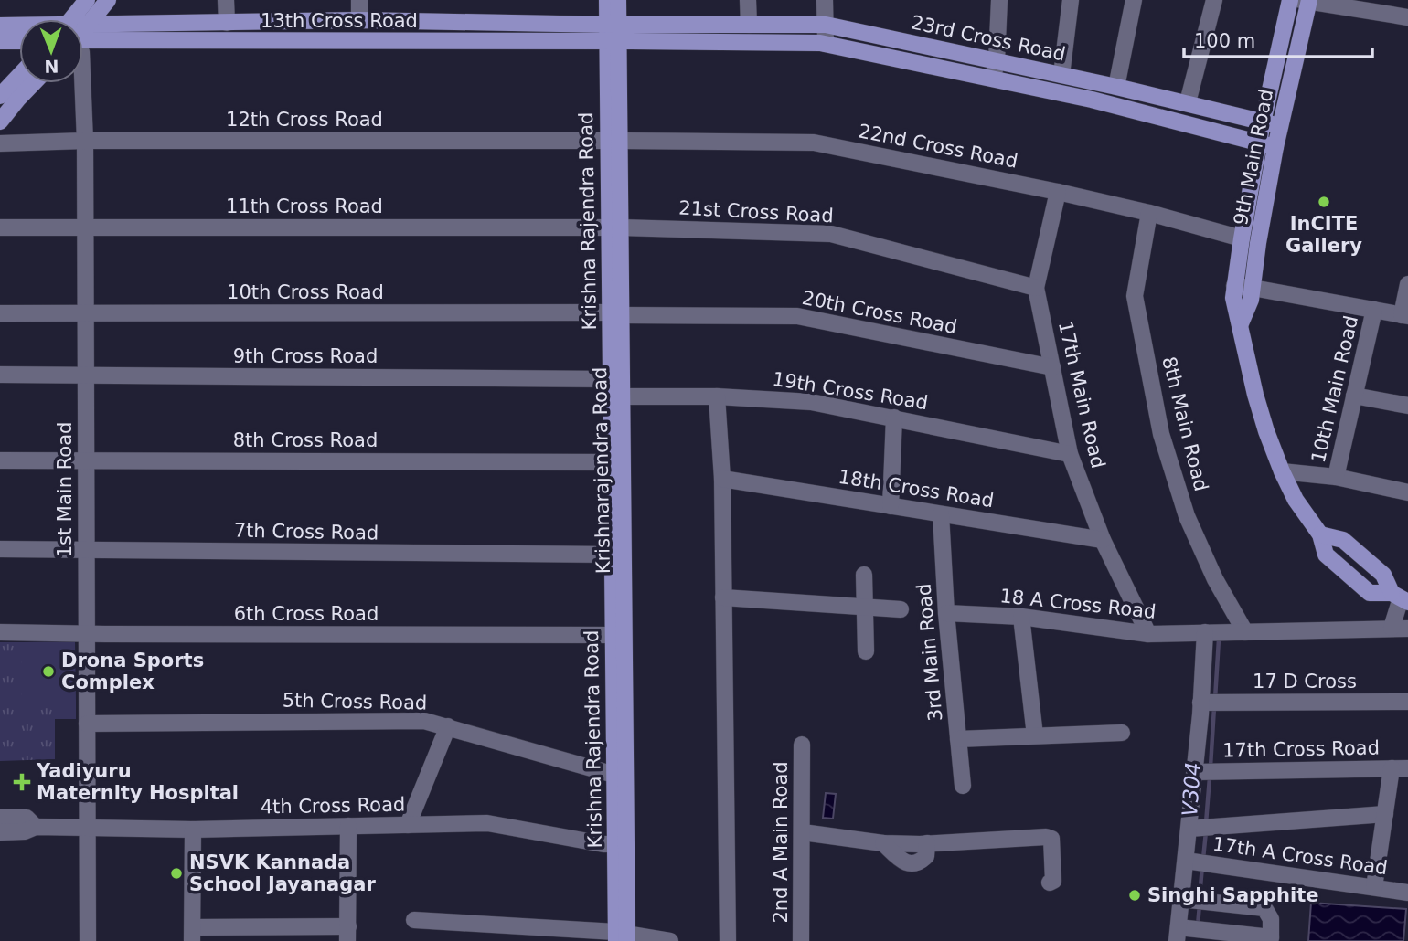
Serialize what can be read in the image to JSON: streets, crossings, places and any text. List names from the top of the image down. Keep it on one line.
{"streets":{"main road":["13th Cross Road","23rd Cross Road","9th Main Road","Krishna Rajendra Road","Krishnarajendra Road"],"street":["12th Cross Road","22nd Cross Road","11th Cross Road","21st Cross Road","10th Cross Road","20th Cross Road","9th Cross Road","10th Main Road","19th Cross Road","17th Main Road","8th Main Road","8th Cross Road","18th Cross Road","1st Main Road","7th Cross Road","18 A Cross Road","6th Cross Road","3rd Main Road","17 D Cross","5th Cross Road","17th Cross Road","4th Cross Road","2nd A Main Road","17th A Cross Road"]},"crossings":[["13th Cross Road","23rd Cross Road"],["13th Cross Road","Krishna Rajendra Road"],["23rd Cross Road","9th Main Road"],["23rd Cross Road","Krishna Rajendra Road"],["12th Cross Road","22nd Cross Road"],["12th Cross Road","Krishna Rajendra Road"],["12th Cross Road","1st Main Road"],["22nd Cross Road","9th Main Road"],["22nd Cross Road","Krishna Rajendra Road"],["22nd Cross Road","17th Main Road"],["22nd Cross Road","8th Main Road"],["11th Cross Road","21st Cross Road"],["11th Cross Road","Krishna Rajendra Road"],["11th Cross Road","1st Main Road"],["21st Cross Road","Krishna Rajendra Road"],["21st Cross Road","17th Main Road"],["Krishna Rajendra Road","10th Cross Road"],["Krishna Rajendra Road","20th Cross Road"],["Krishna Rajendra Road","9th Cross Road"],["Krishna Rajendra Road","8th Cross Road"],["Krishna Rajendra Road","Krishnarajendra Road"],["Krishna Rajendra Road","7th Cross Road"],["Krishna Rajendra Road","6th Cross Road"],["Krishna Rajendra Road","5th Cross Road"],["Krishna Rajendra Road","4th Cross Road"],["10th Cross Road","20th Cross Road"],["10th Cross Road","Krishnarajendra Road"],["10th Cross Road","1st Main Road"],["20th Cross Road","17th Main Road"],["20th Cross Road","Krishnarajendra Road"],["9th Cross Road","1st Main Road"],["19th Cross Road","17th Main Road"],["19th Cross Road","Krishnarajendra Road"],["17th Main Road","18th Cross Road"],["17th Main Road","18 A Cross Road"],["8th Main Road","18 A Cross Road"],["8th Cross Road","1st Main Road"],["Krishnarajendra Road","4th Cross Road"],["18th Cross Road","3rd Main Road"],["1st Main Road","7th Cross Road"],["1st Main Road","6th Cross Road"],["1st Main Road","5th Cross Road"],["1st Main Road","4th Cross Road"],["18 A Cross Road","3rd Main Road"]],"water":["V304"],"places":{"other":["InCITE Gallery","Drona Sports Complex","NSVK Kannada School Jayanagar","Singhi Sapphite"],"health":["Yadiyuru Maternity Hospital"]},"scale_bar":"100 m","north":"bottom"}
